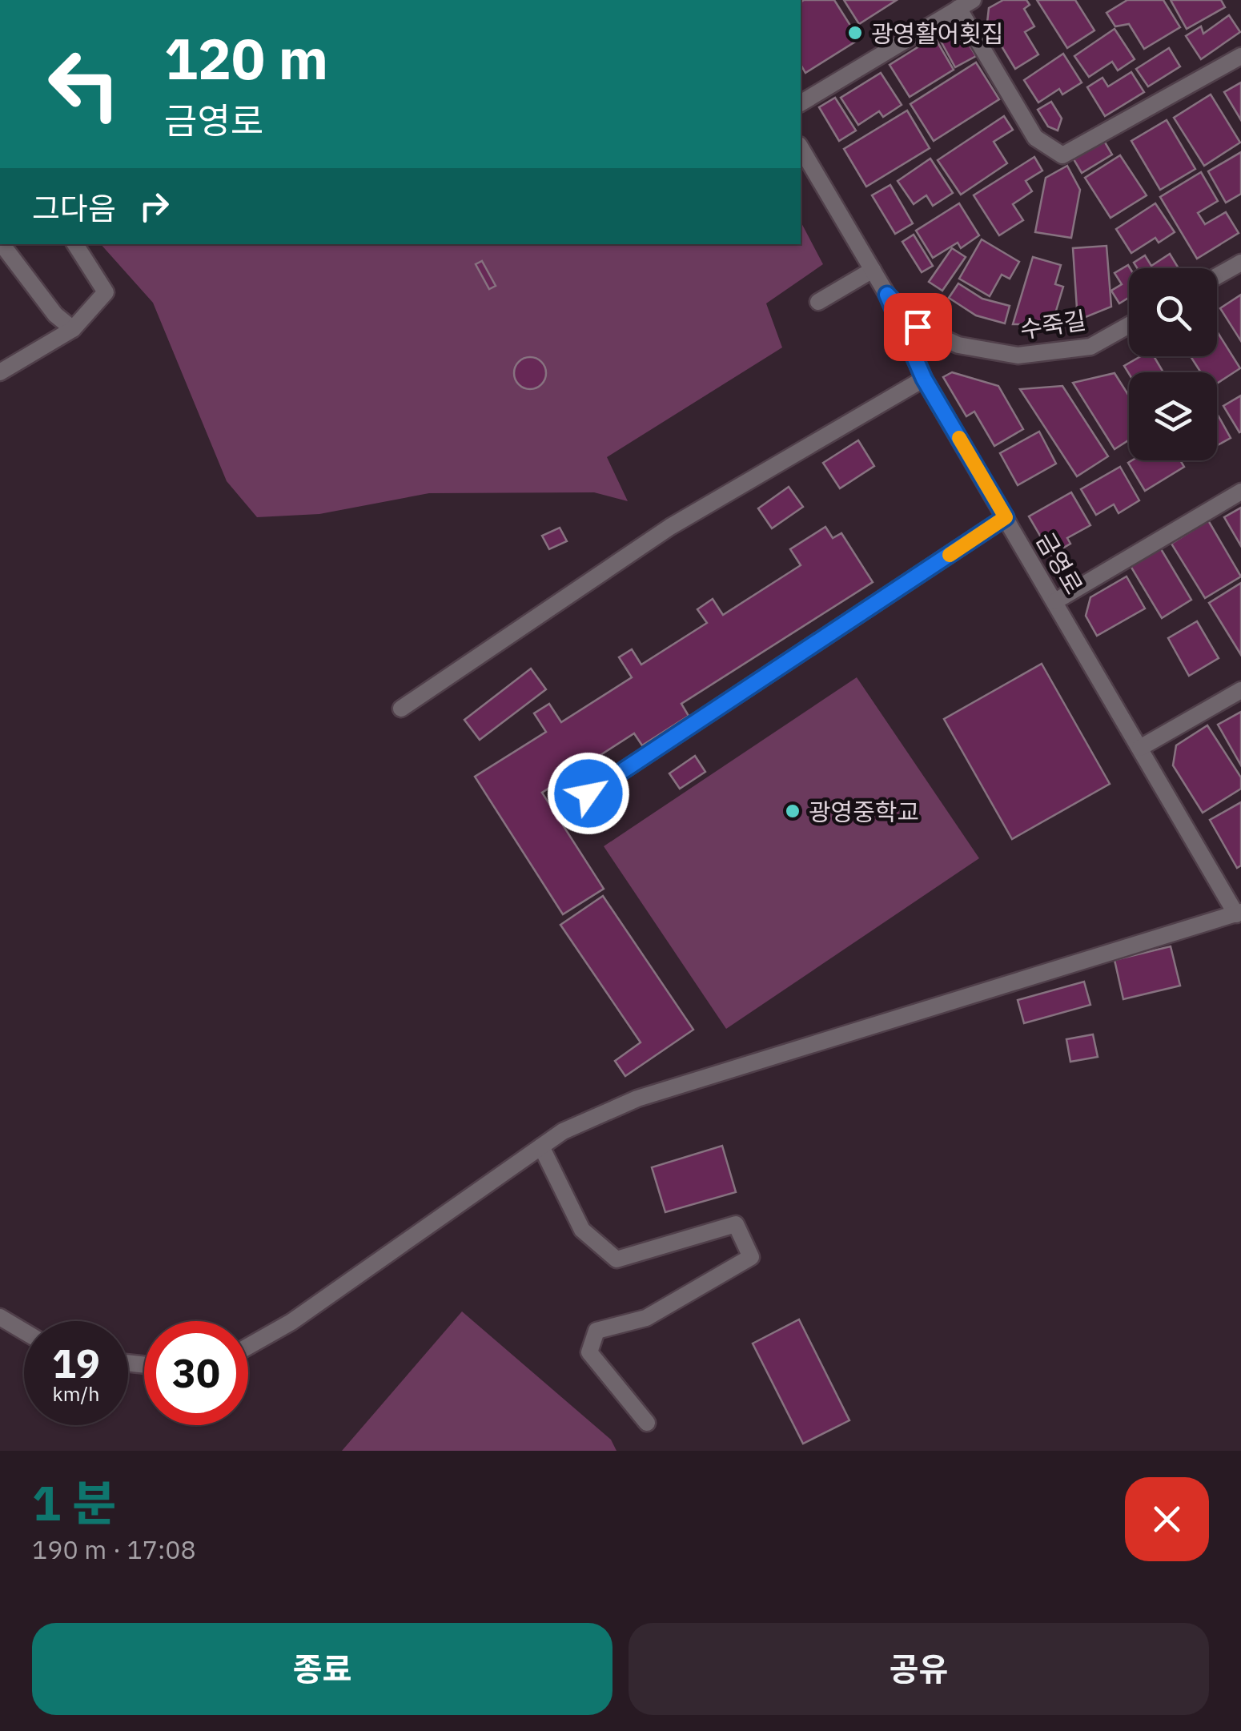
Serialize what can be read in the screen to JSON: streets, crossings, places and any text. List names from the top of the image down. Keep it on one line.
{"streets":{"street":["수죽길","금영로"]},"crossings":[["수죽길","금영로"]],"places":["광영활어횟집","광영중학교"],"page":{"turn":["120 m","금영로"],"then":"그다음","speed":"19 km/h","limit":"30","heading":["1 분","190 m · 17:08"],"buttons":["종료","공유"]}}
